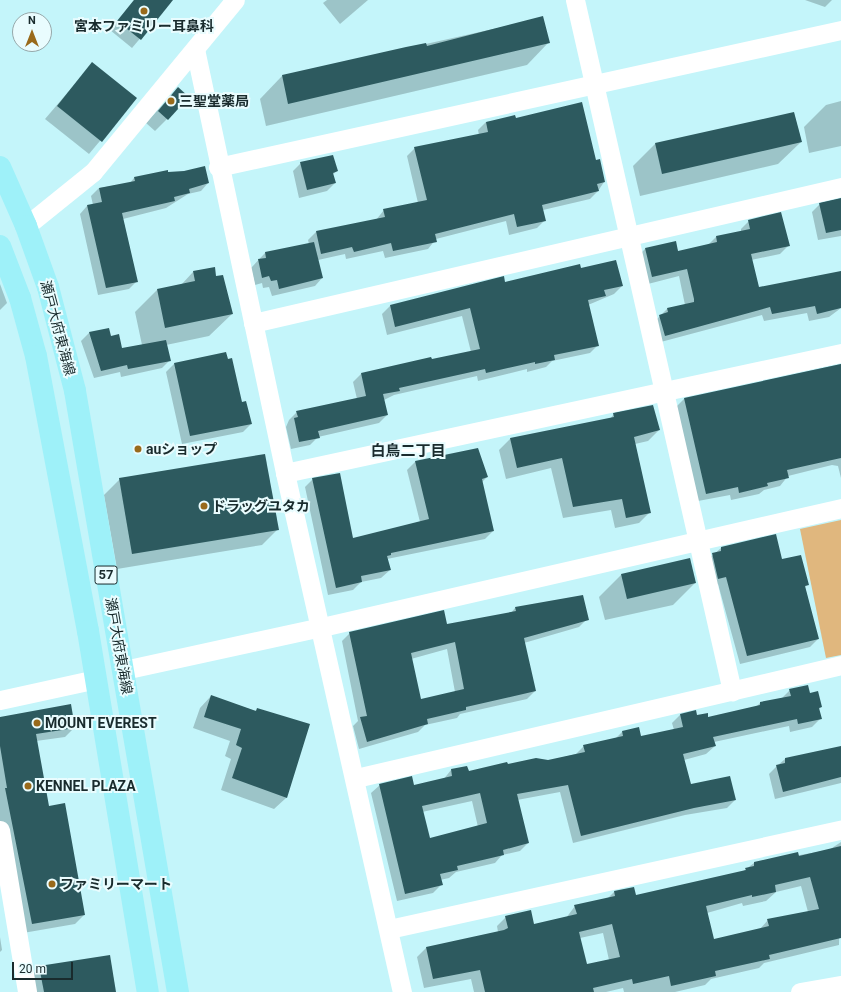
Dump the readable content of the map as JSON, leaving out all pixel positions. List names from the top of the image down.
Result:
{
  "streets": {
    "main road": ["瀬戸大府東海線", "57"]
  },
  "districts": ["白鳥二丁目"],
  "places": [
    "宮本ファミリー耳鼻科",
    "三聖堂薬局",
    "auショップ",
    "ドラッグユタカ",
    "MOUNT EVEREST",
    "KENNEL PLAZA",
    "ファミリーマート"
  ],
  "scale_bar": "20 m",
  "north": "top"
}
